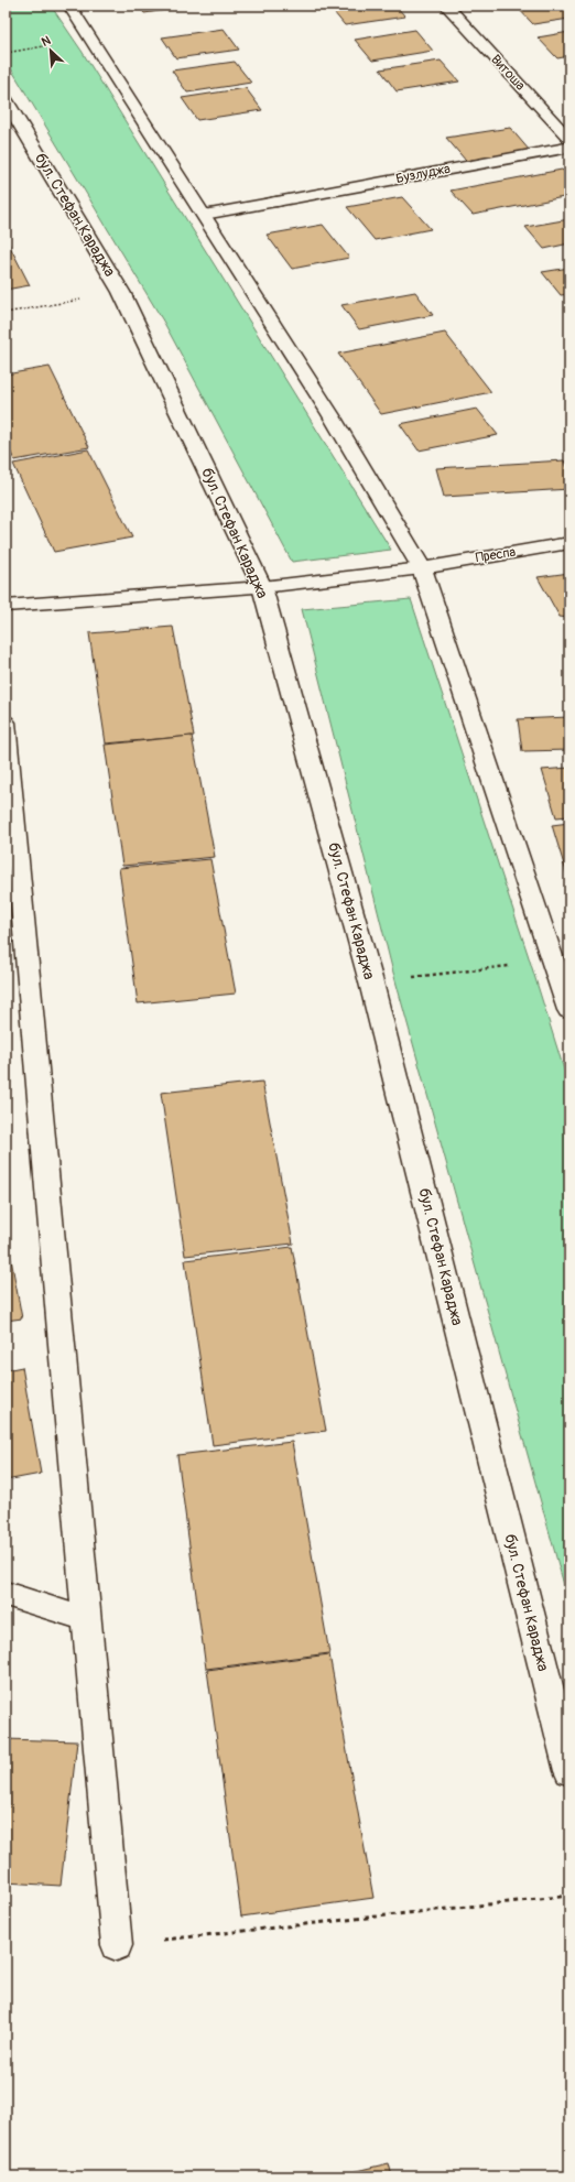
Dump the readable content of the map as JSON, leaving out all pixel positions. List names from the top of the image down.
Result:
{
  "streets": {
    "street": [
      "Витоша",
      "Бузлуджа",
      "бул. Стефан Караджа",
      "Преспа"
    ]
  },
  "crossings": [
    ["бул. Стефан Караджа", "Преспа"]
  ],
  "north": "top left"
}
